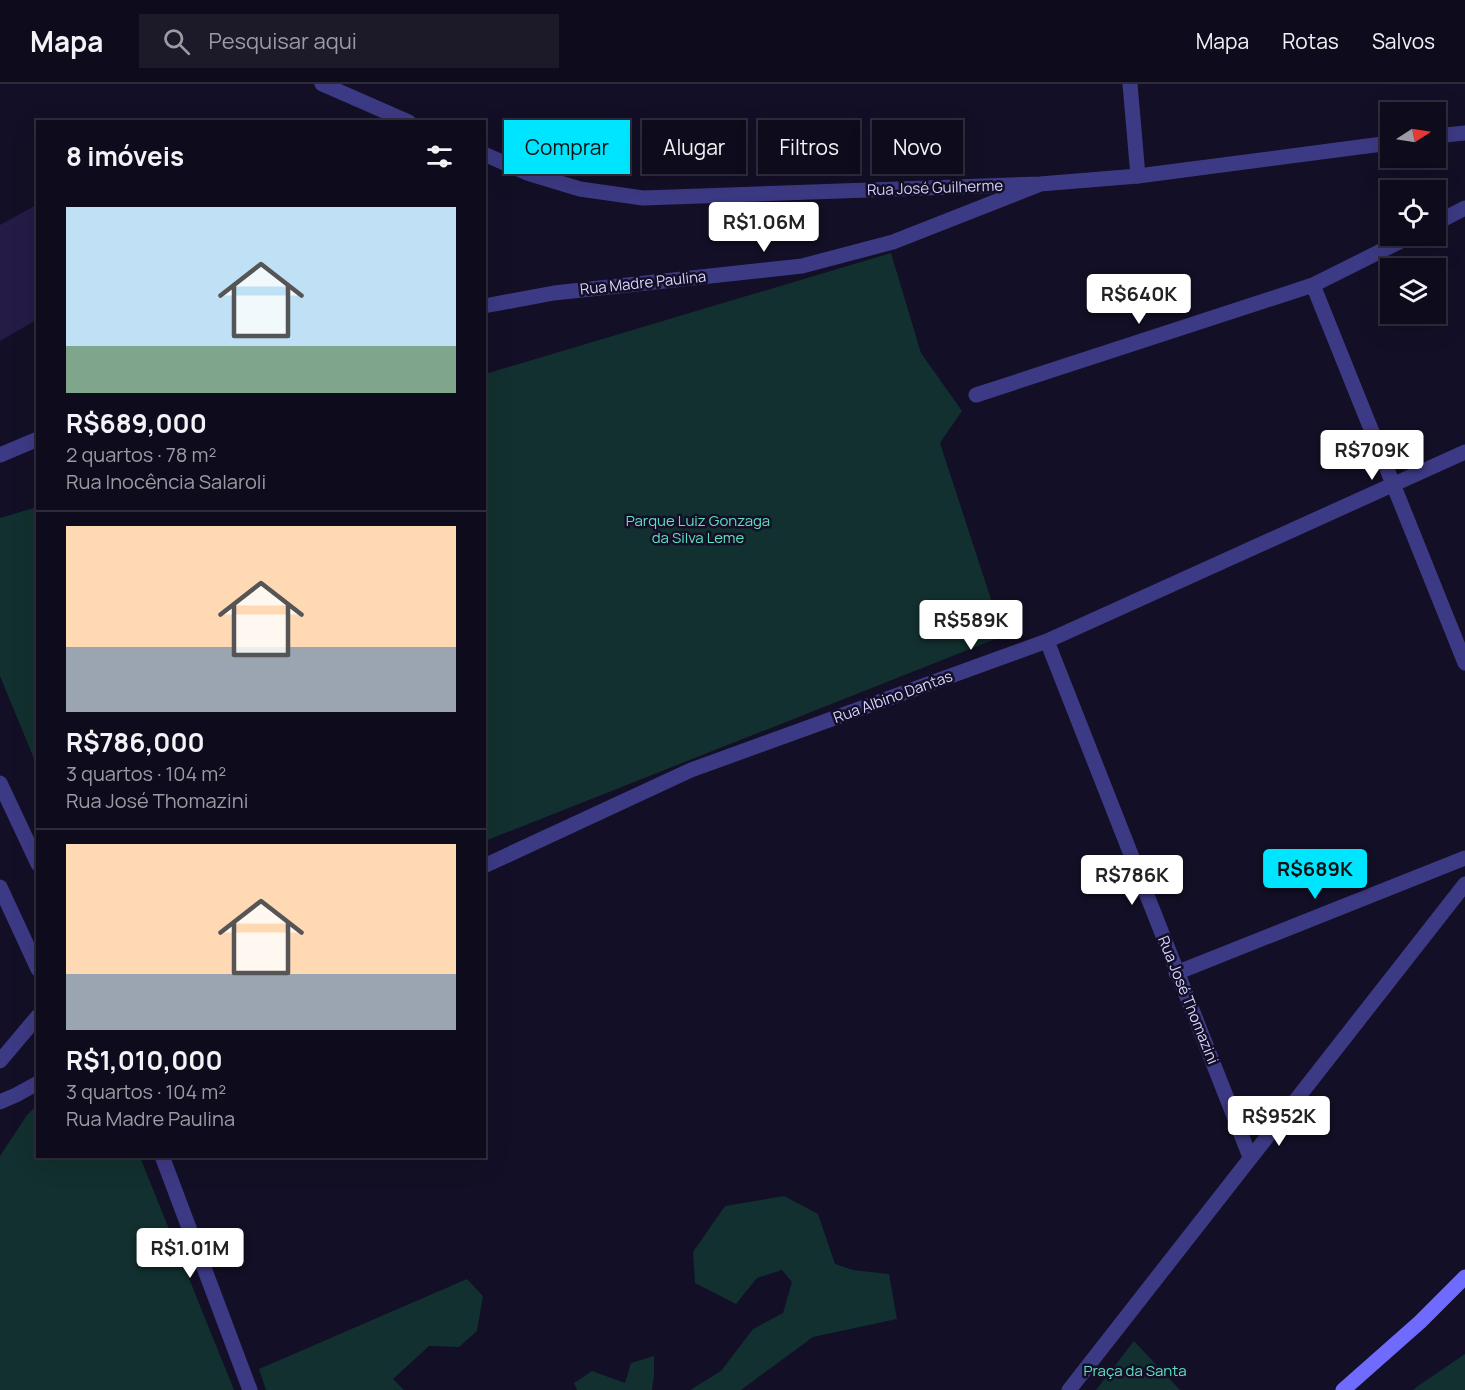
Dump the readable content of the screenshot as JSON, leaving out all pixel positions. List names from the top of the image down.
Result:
{
  "streets": {
    "street": [
      "Rua José Guilherme",
      "Rua Madre Paulina",
      "Rua Albino Dantas",
      "Rua José Thomazini"
    ]
  },
  "crossings": [
    ["Rua José Guilherme", "Rua Madre Paulina"],
    ["Rua Albino Dantas", "Rua José Thomazini"]
  ],
  "parks": ["Parque Luiz Gonzaga da Silva Leme", "Praça da Santa"],
  "north": "right",
  "page": {
    "header": "Mapa",
    "search": "Pesquisar aqui",
    "nav": ["Mapa", "Rotas", "Salvos"],
    "chip": [
      "Comprar",
      "Alugar",
      "Filtros",
      "Novo"
    ],
    "heading": "8 imóveis",
    "list": [
      {
        "name": "R$689,000",
        "note": "2 quartos · 78 m² · Rua Inocência Salaroli"
      },
      {
        "name": "R$786,000",
        "note": "3 quartos · 104 m² · Rua José Thomazini"
      },
      {
        "name": "R$1,010,000",
        "note": "3 quartos · 104 m² · Rua Madre Paulina"
      }
    ],
    "price": [
      "R$1.06M",
      "R$640K",
      "R$709K",
      "R$589K",
      "R$689K",
      "R$786K",
      "R$952K",
      "R$1.01M"
    ]
  }
}
